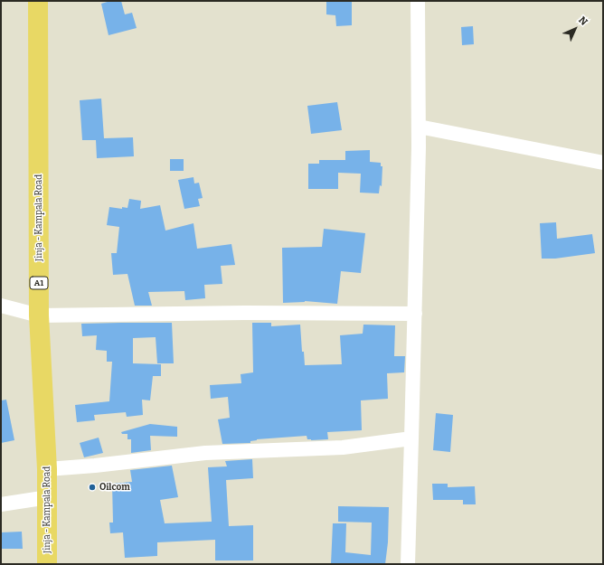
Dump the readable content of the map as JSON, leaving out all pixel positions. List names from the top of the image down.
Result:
{
  "streets": {
    "highway": ["Jinja - Kampala Road", "A1"]
  },
  "places": ["Oilcom"],
  "north": "top right"
}
